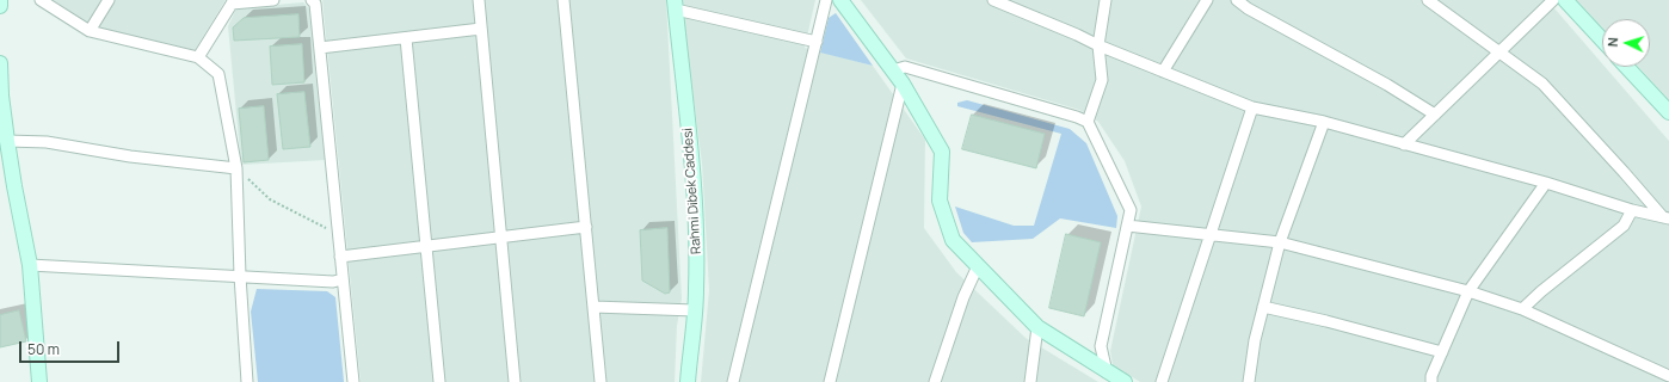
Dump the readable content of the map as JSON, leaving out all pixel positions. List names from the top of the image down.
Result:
{
  "streets": {
    "street": ["Rahmi Dibek Caddesi"]
  },
  "scale_bar": "50 m",
  "north": "left"
}
